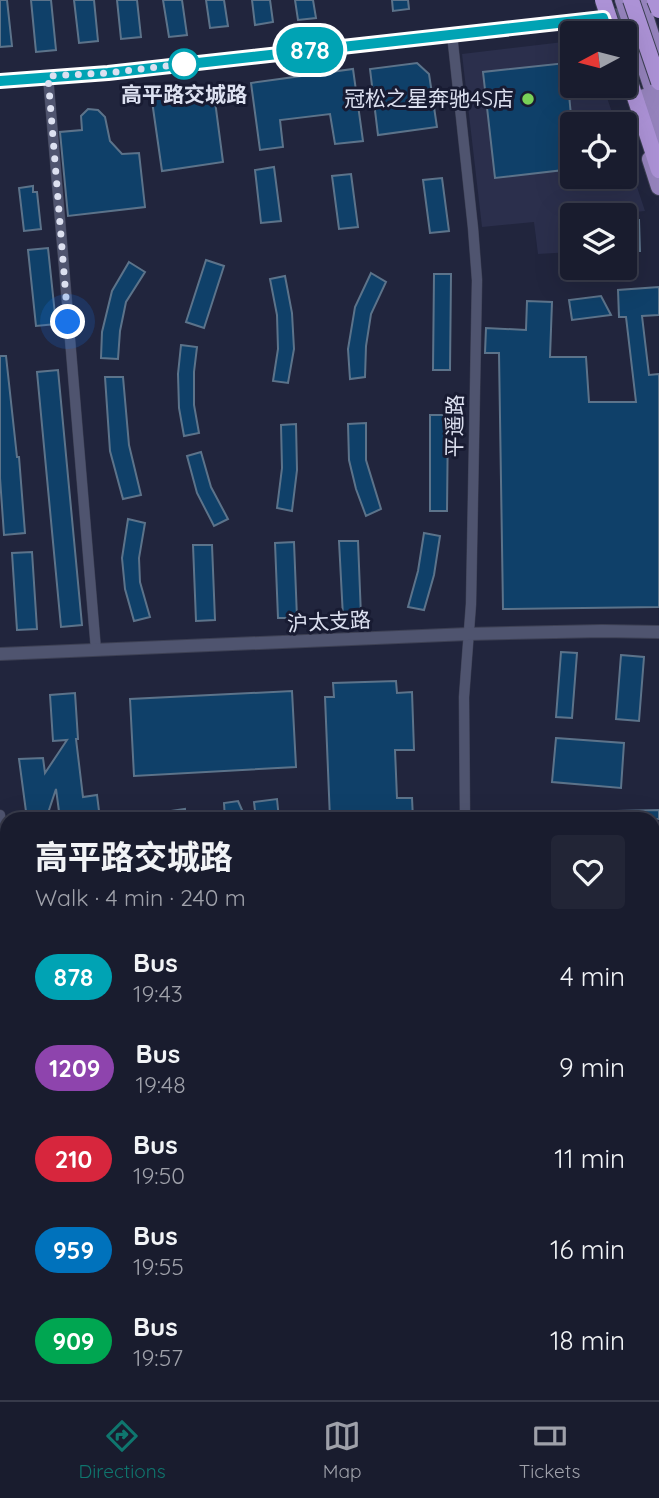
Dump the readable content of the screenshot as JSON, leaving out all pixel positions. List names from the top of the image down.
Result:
{
  "streets": {
    "street": ["平遥路", "沪太支路"]
  },
  "crossings": [
    ["平遥路", "沪太支路"]
  ],
  "places": ["高平路交城路", "冠松之星奔驰4S店"],
  "lines": ["bus line 878"],
  "north": "left",
  "page": {
    "on_map": "878",
    "heading": ["高平路交城路", "Walk · 4 min · 240 m"],
    "list": [
      {
        "mark": "878",
        "name": "Bus",
        "note": "19:43",
        "value": "4 min"
      },
      {
        "mark": "1209",
        "name": "Bus",
        "note": "19:48",
        "value": "9 min"
      },
      {
        "mark": "210",
        "name": "Bus",
        "note": "19:50",
        "value": "11 min"
      },
      {
        "mark": "959",
        "name": "Bus",
        "note": "19:55",
        "value": "16 min"
      },
      {
        "mark": "909",
        "name": "Bus",
        "note": "19:57",
        "value": "18 min"
      }
    ],
    "tabs": ["Directions", "Map", "Tickets"]
  }
}
